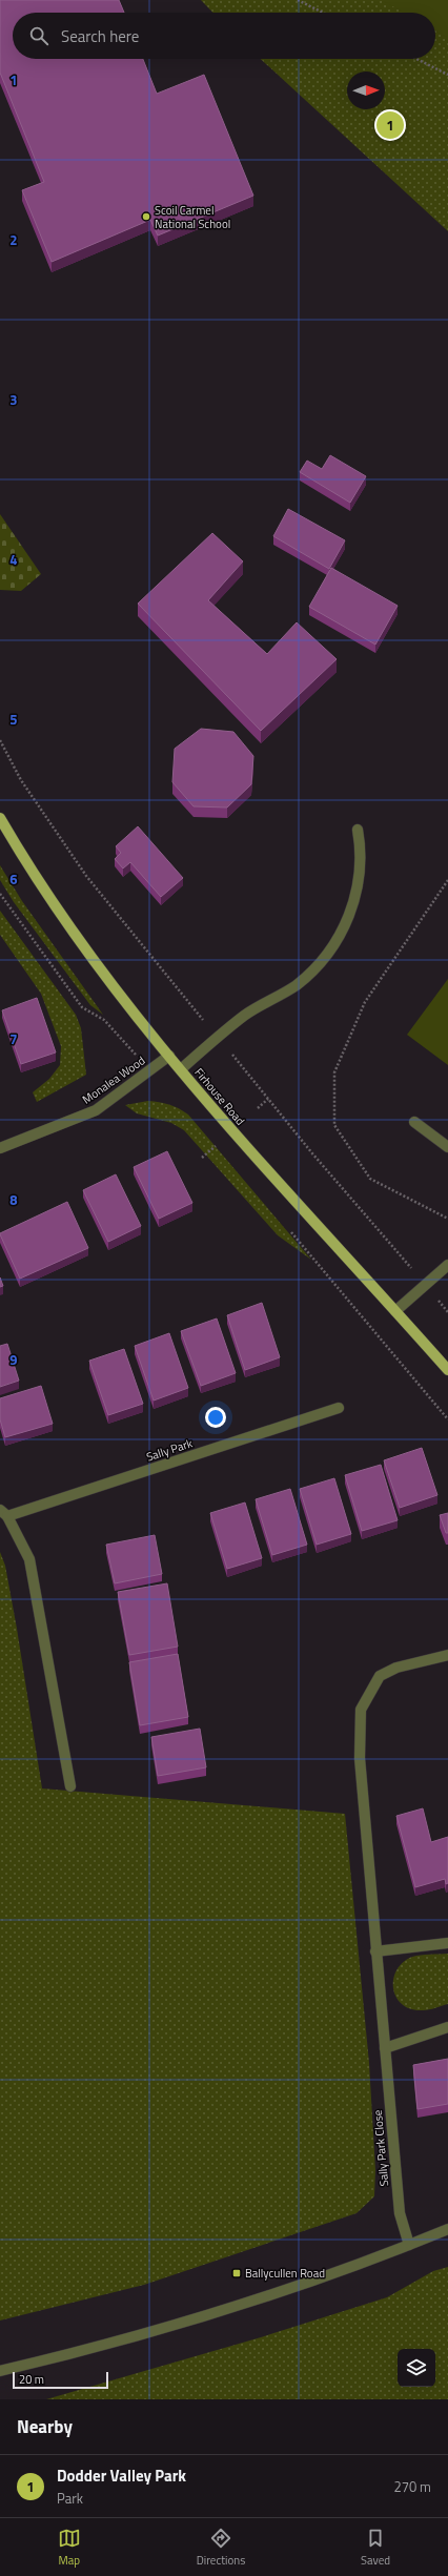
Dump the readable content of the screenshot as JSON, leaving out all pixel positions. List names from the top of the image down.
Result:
{
  "streets": {
    "main road": ["Firhouse Road"],
    "street": ["Monalea Wood", "Sally Park", "Sally Park Close"]
  },
  "crossings": [
    ["Monalea Wood", "Firhouse Road"]
  ],
  "places": {
    "other": ["Scoil Carmel National School"],
    "transit": ["Ballycullen Road"]
  },
  "scale_bar": "20 m",
  "north": "right",
  "page": {
    "search": "Search here",
    "pins": "1",
    "scale": "20 m",
    "heading": "Nearby",
    "list": [
      {
        "mark": "1",
        "name": "Dodder Valley Park",
        "note": "Park",
        "value": "270 m"
      }
    ],
    "nav": ["Map", "Directions", "Saved"]
  },
  "grid": {
    "rows": [
      "1",
      "2",
      "3",
      "4",
      "5",
      "6",
      "7",
      "8",
      "9"
    ]
  }
}
